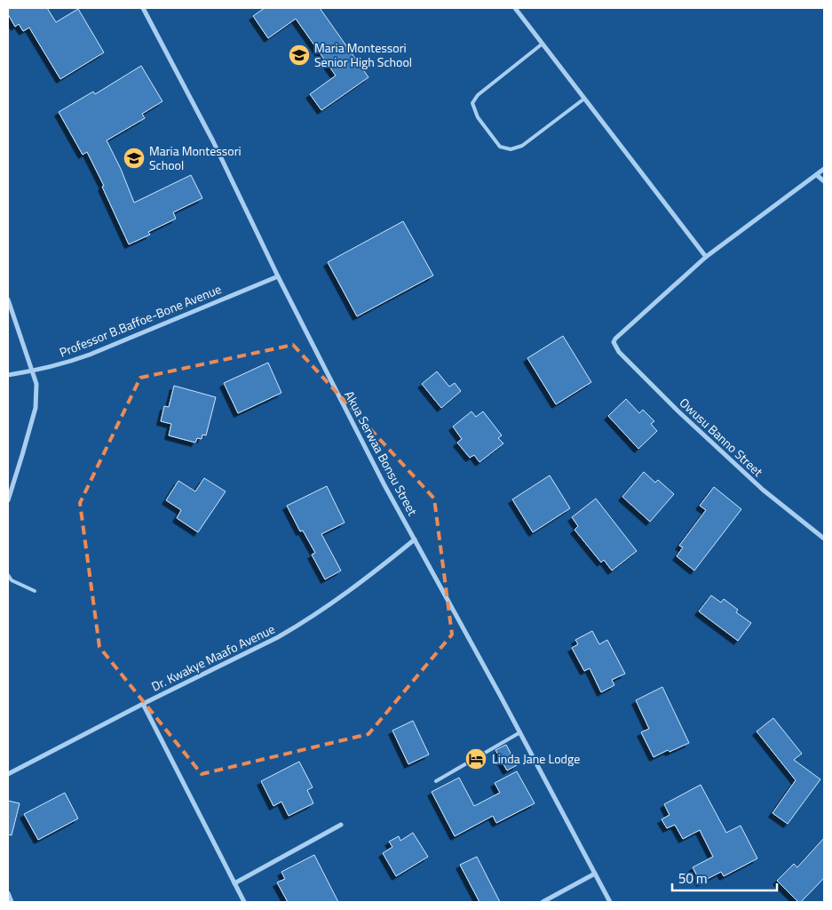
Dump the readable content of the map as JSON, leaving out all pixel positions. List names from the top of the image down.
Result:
{
  "streets": {
    "street": [
      "Professor B.Baffoe-Bone Avenue",
      "Owusu Banno Street",
      "Akua Serwaa Bonsu Street",
      "Dr. Kwakye Maafo Avenue"
    ]
  },
  "crossings": [
    ["Professor B.Baffoe-Bone Avenue", "Akua Serwaa Bonsu Street"],
    ["Akua Serwaa Bonsu Street", "Dr. Kwakye Maafo Avenue"]
  ],
  "places": {
    "school or university": ["Maria Montessori Senior High School", "Maria Montessori School"],
    "hotel": ["Linda Jane Lodge"]
  },
  "scale_bar": "50 m"
}
